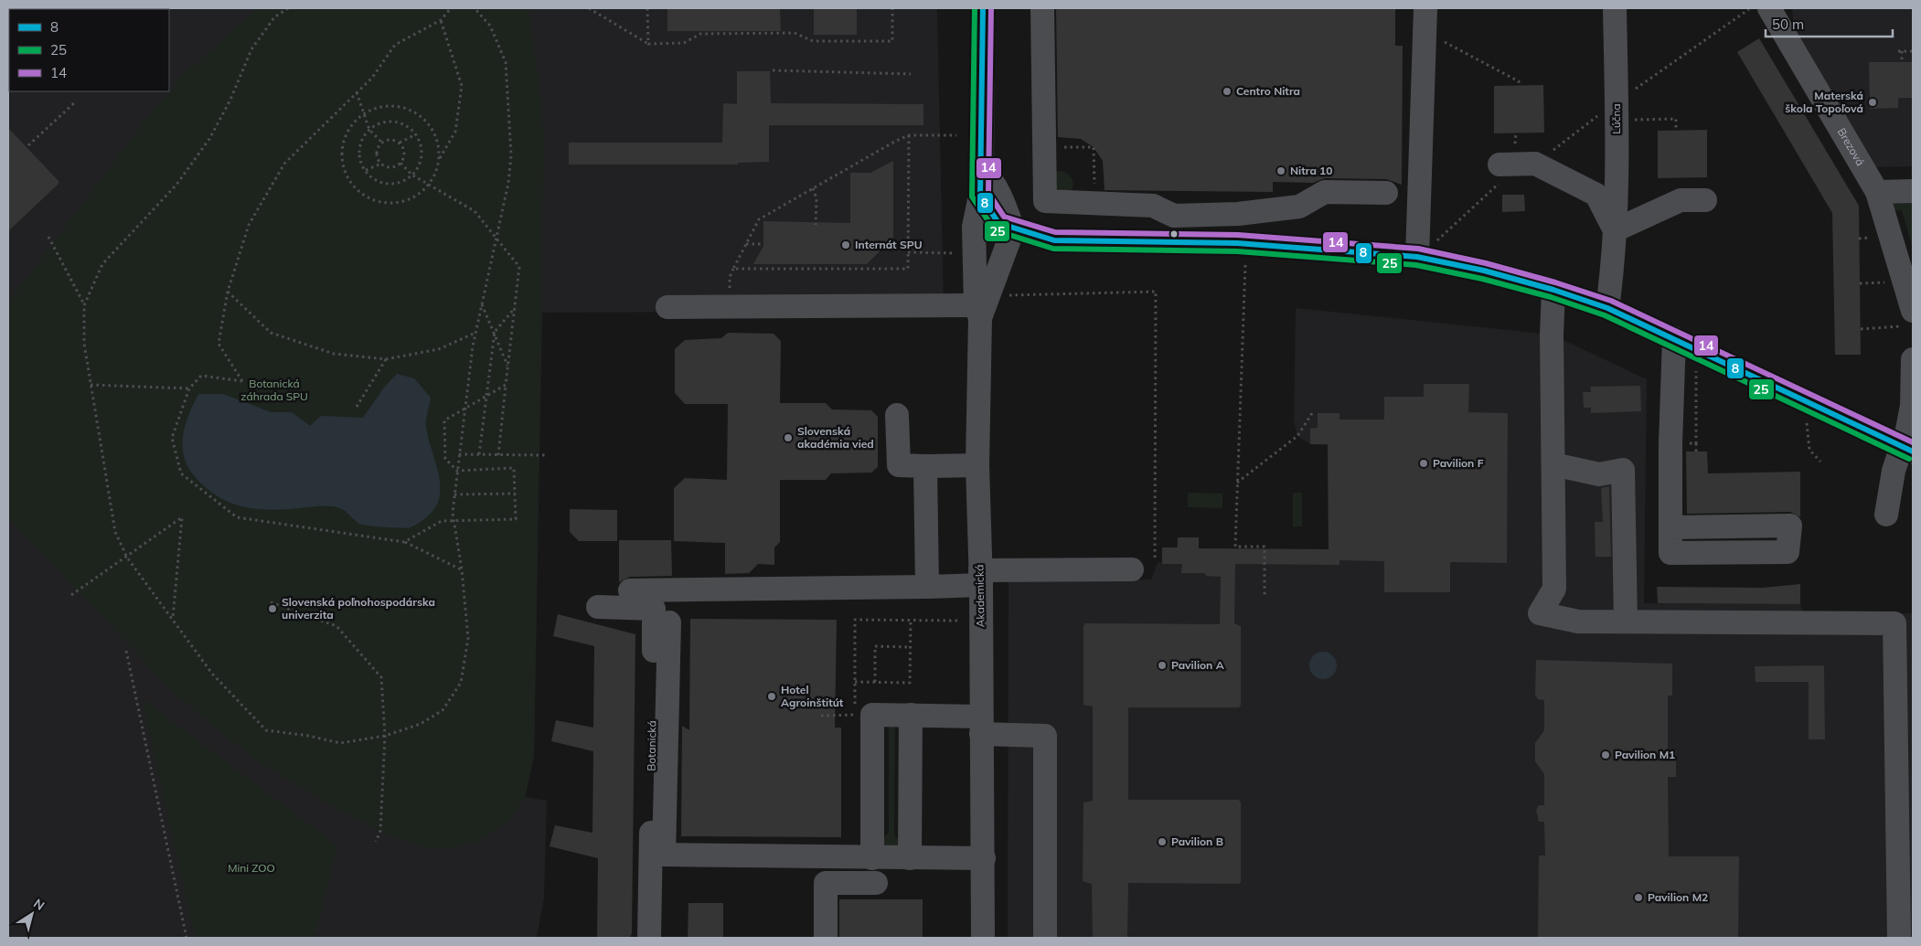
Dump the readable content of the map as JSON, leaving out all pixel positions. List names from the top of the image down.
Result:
{
  "streets": {
    "street": [
      "Lúčna",
      "Brezová",
      "Akademická",
      "Botanická"
    ]
  },
  "parks": ["Botanická záhrada SPU", "Mini ZOO"],
  "places": [
    "Centro Nitra",
    "Materská škola Topoľová",
    "Nitra 10",
    "Internát SPU",
    "Slovenská akadémia vied",
    "Pavilion F",
    "Slovenská poľnohospodárska univerzita",
    "Pavilion A",
    "Hotel Agroinštitút",
    "Pavilion M1",
    "Pavilion B",
    "Pavilion M2"
  ],
  "lines": ["transit line 8", "transit line 25", "transit line 14"],
  "legend": ["8", "25", "14"],
  "scale_bar": "50 m",
  "north": "top right"
}
